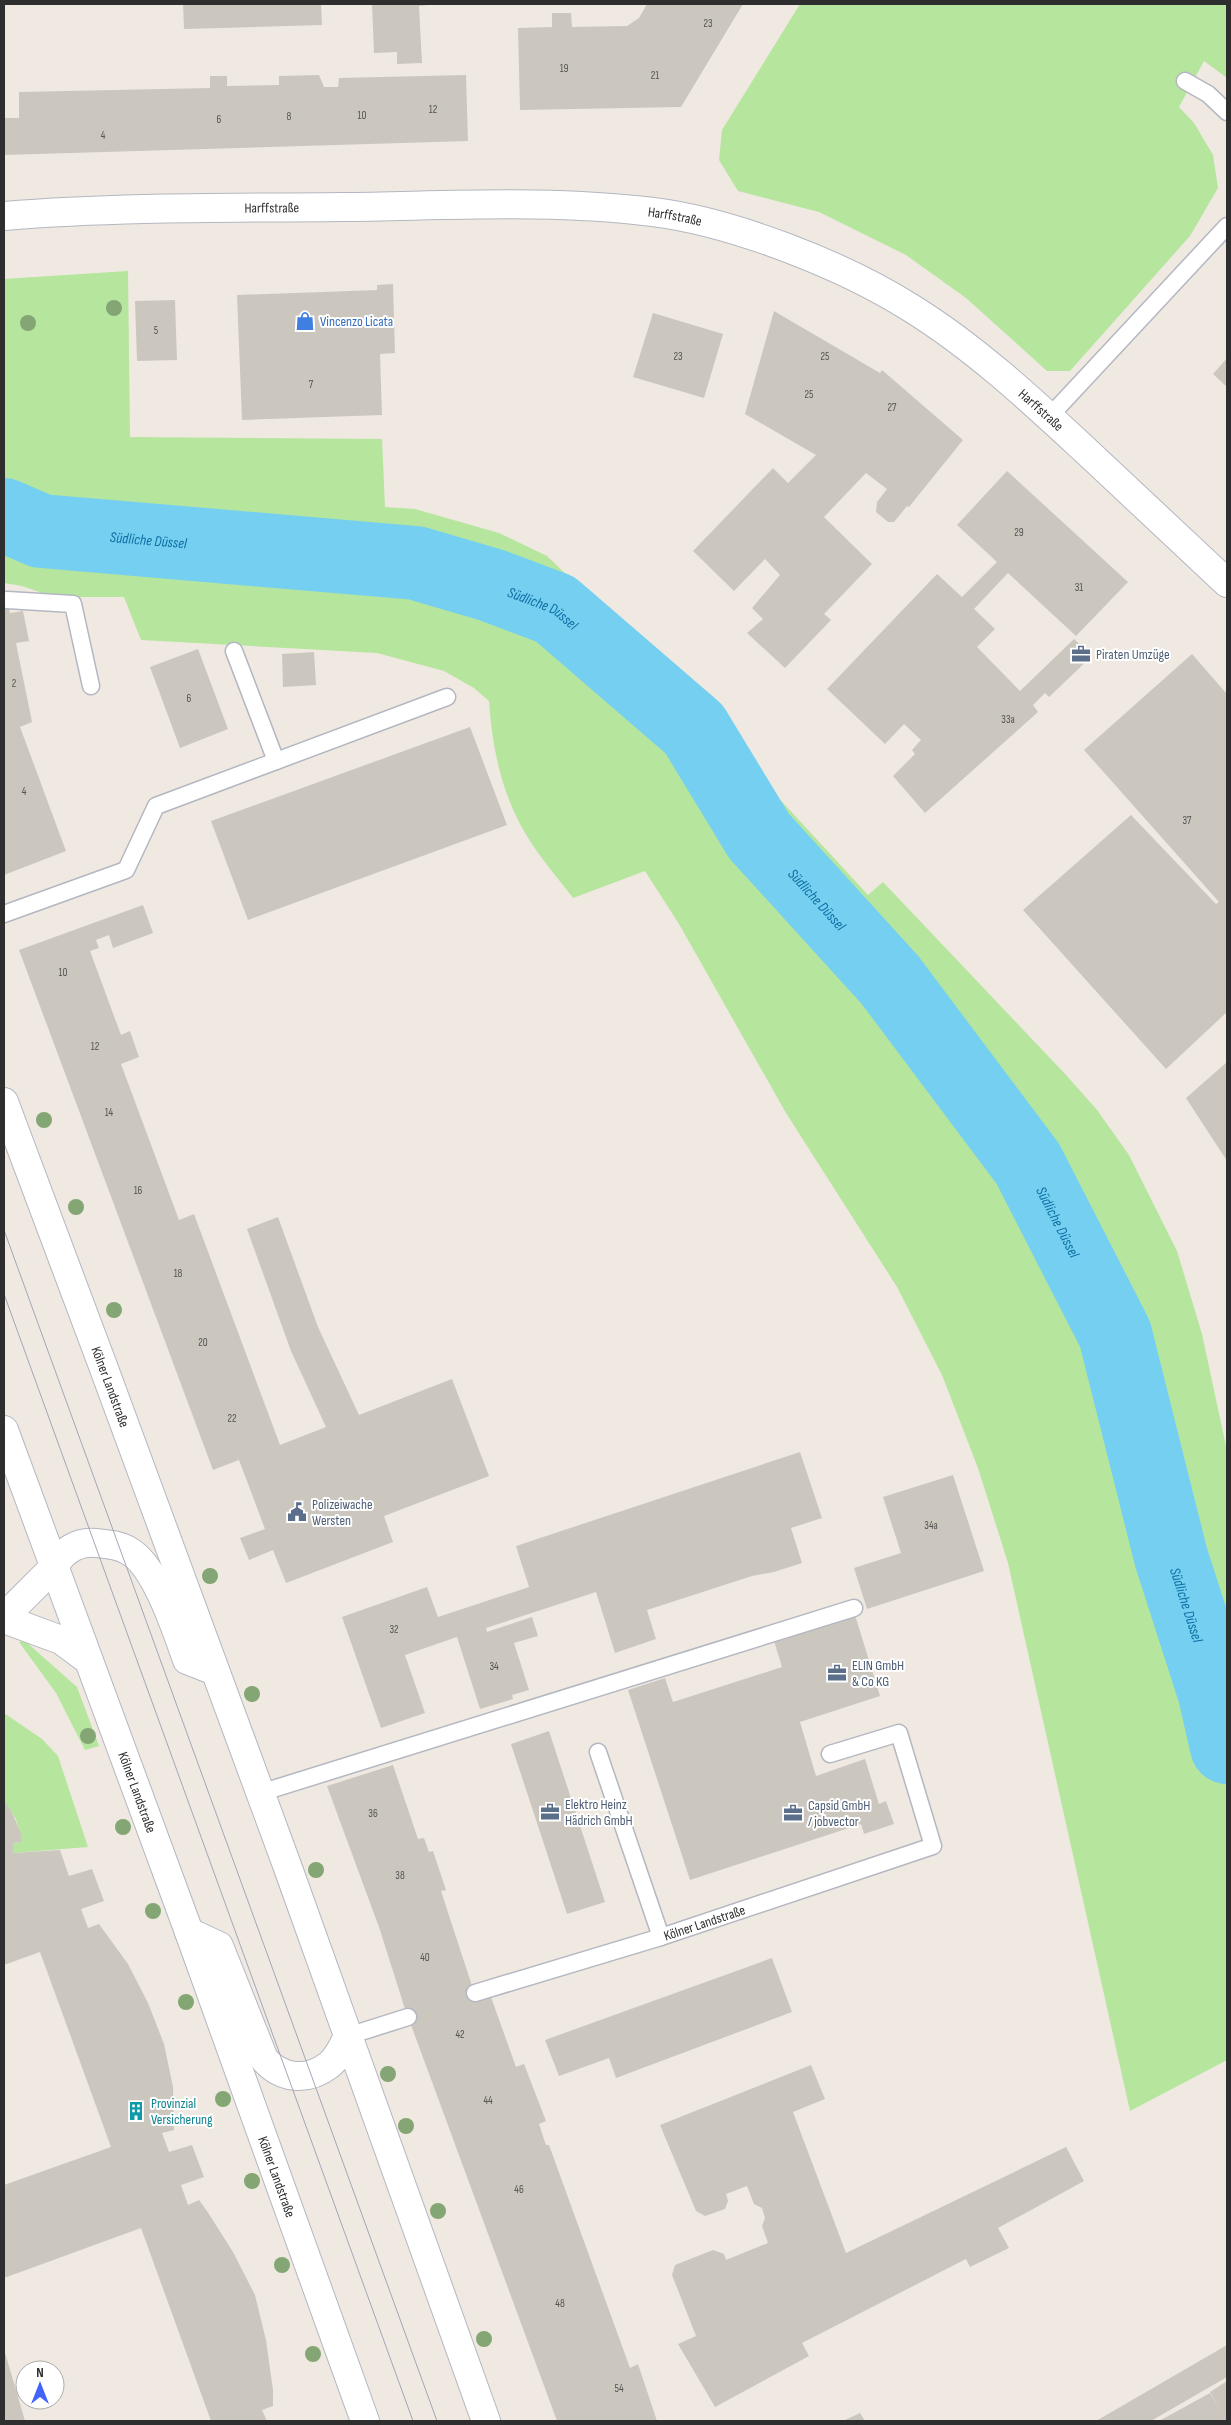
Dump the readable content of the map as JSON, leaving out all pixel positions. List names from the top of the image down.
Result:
{
  "streets": {
    "main road": ["Harffstraße", "Kölner Landstraße"]
  },
  "water": ["Südliche Düssel"],
  "places": {
    "shop": ["Vincenzo Licata"],
    "office": [
      "Piraten Umzüge",
      "ELIN GmbH & Co KG",
      "Elektro Heinz Hädrich GmbH",
      "Capsid GmbH / jobvector"
    ],
    "public building": ["Polizeiwache Wersten"],
    "building": ["Provinzial Versicherung"]
  },
  "house_numbers": [
    "23",
    "19",
    "21",
    "12",
    "10",
    "8",
    "6",
    "4",
    "5",
    "23",
    "25",
    "7",
    "25",
    "27",
    "29",
    "31",
    "2",
    "6",
    "33a",
    "4",
    "37",
    "10",
    "12",
    "14",
    "16",
    "18",
    "20",
    "22",
    "34a",
    "32",
    "34",
    "36",
    "38",
    "40",
    "42",
    "44",
    "46",
    "48",
    "54"
  ],
  "north": "top"
}
